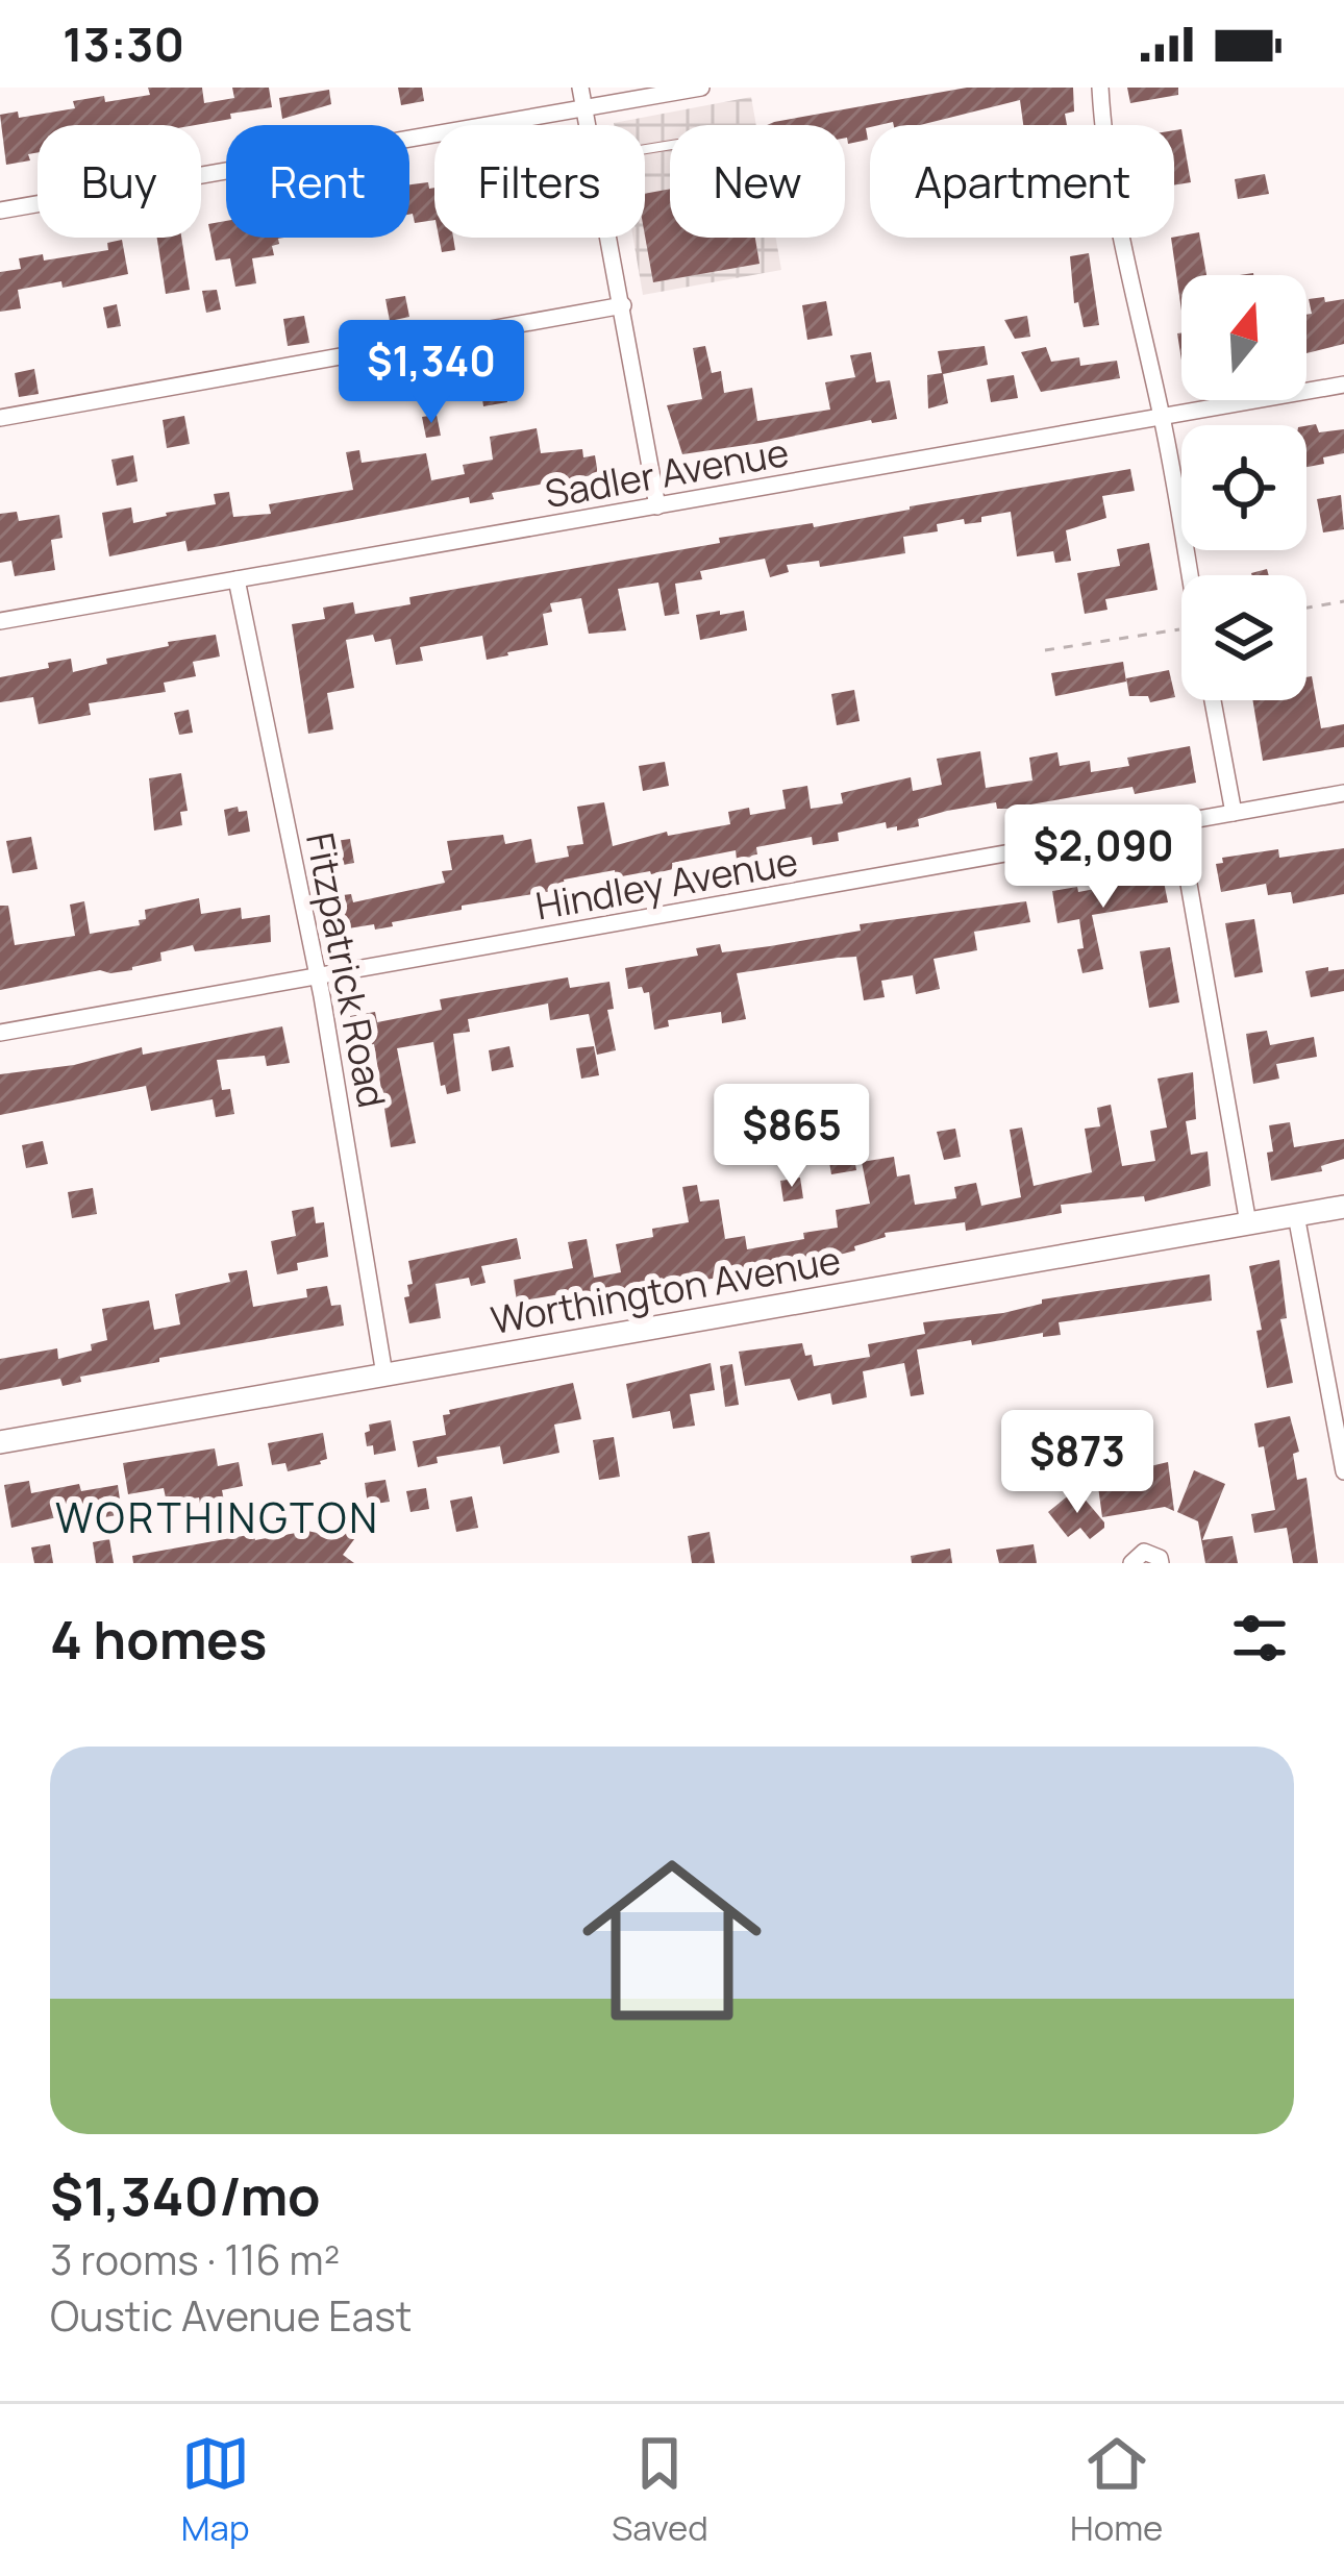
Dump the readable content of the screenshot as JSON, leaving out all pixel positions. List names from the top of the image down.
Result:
{
  "streets": {
    "street": [
      "Sadler Avenue",
      "Hindley Avenue",
      "Fitzpatrick Road",
      "Worthington Avenue"
    ]
  },
  "crossings": [
    ["Sadler Avenue", "Fitzpatrick Road"],
    ["Hindley Avenue", "Fitzpatrick Road"],
    ["Fitzpatrick Road", "Worthington Avenue"]
  ],
  "districts": ["WORTHINGTON"],
  "north": "top",
  "page": {
    "status": "13:30",
    "chip": [
      "Buy",
      "Rent",
      "Filters",
      "New",
      "Apartment"
    ],
    "price": [
      "$1,340",
      "$2,090",
      "$865",
      "$873"
    ],
    "heading": "4 homes",
    "list": [
      {
        "name": "$1,340/mo",
        "note": "3 rooms · 116 m² · Oustic Avenue East"
      }
    ],
    "tabs": ["Map", "Saved", "Home"]
  }
}
